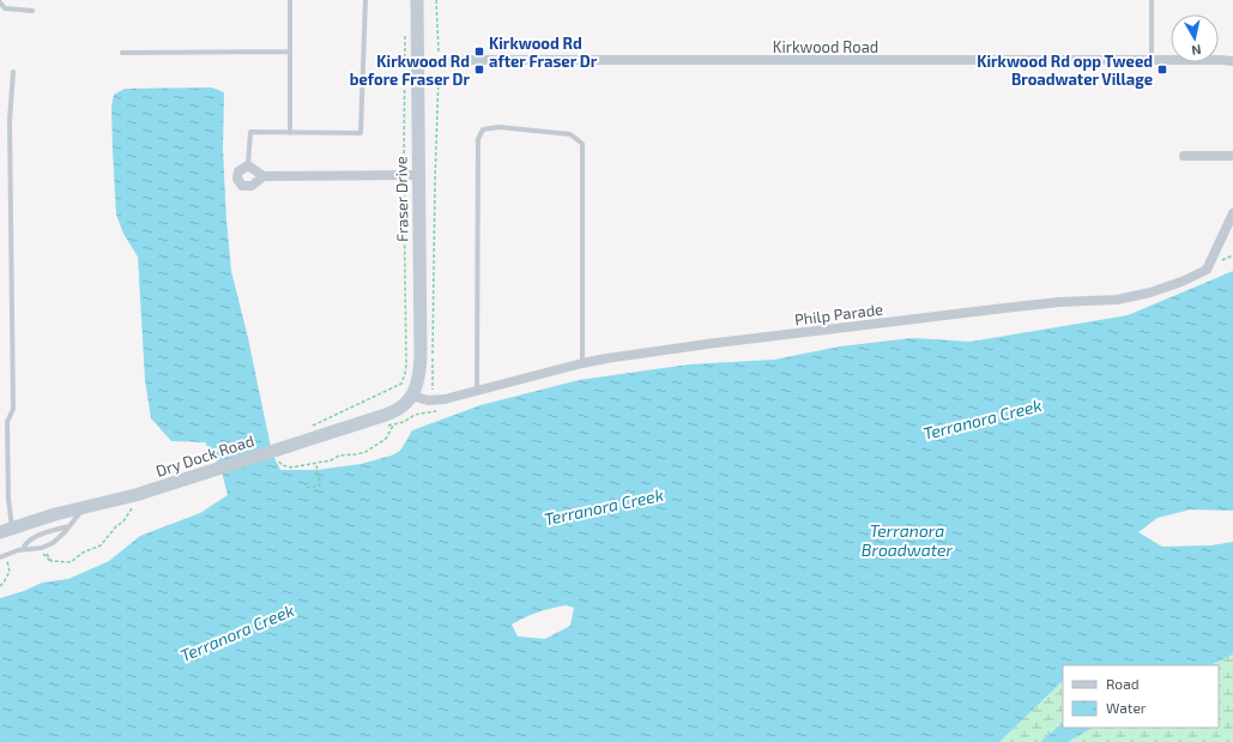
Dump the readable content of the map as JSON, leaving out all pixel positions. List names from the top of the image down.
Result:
{
  "streets": {
    "street": [
      "Kirkwood Road",
      "Fraser Drive",
      "Philp Parade",
      "Dry Dock Road"
    ]
  },
  "crossings": [
    ["Kirkwood Road", "Fraser Drive"],
    ["Fraser Drive", "Philp Parade"],
    ["Fraser Drive", "Dry Dock Road"],
    ["Philp Parade", "Dry Dock Road"]
  ],
  "water": ["Terranora Creek", "Terranora Broadwater"],
  "places": {
    "transit": ["Kirkwood Rd after Fraser Dr", "Kirkwood Rd before Fraser Dr", "Kirkwood Rd opp Tweed Broadwater Village"]
  },
  "legend": ["Road", "Water"],
  "north": "bottom"
}
